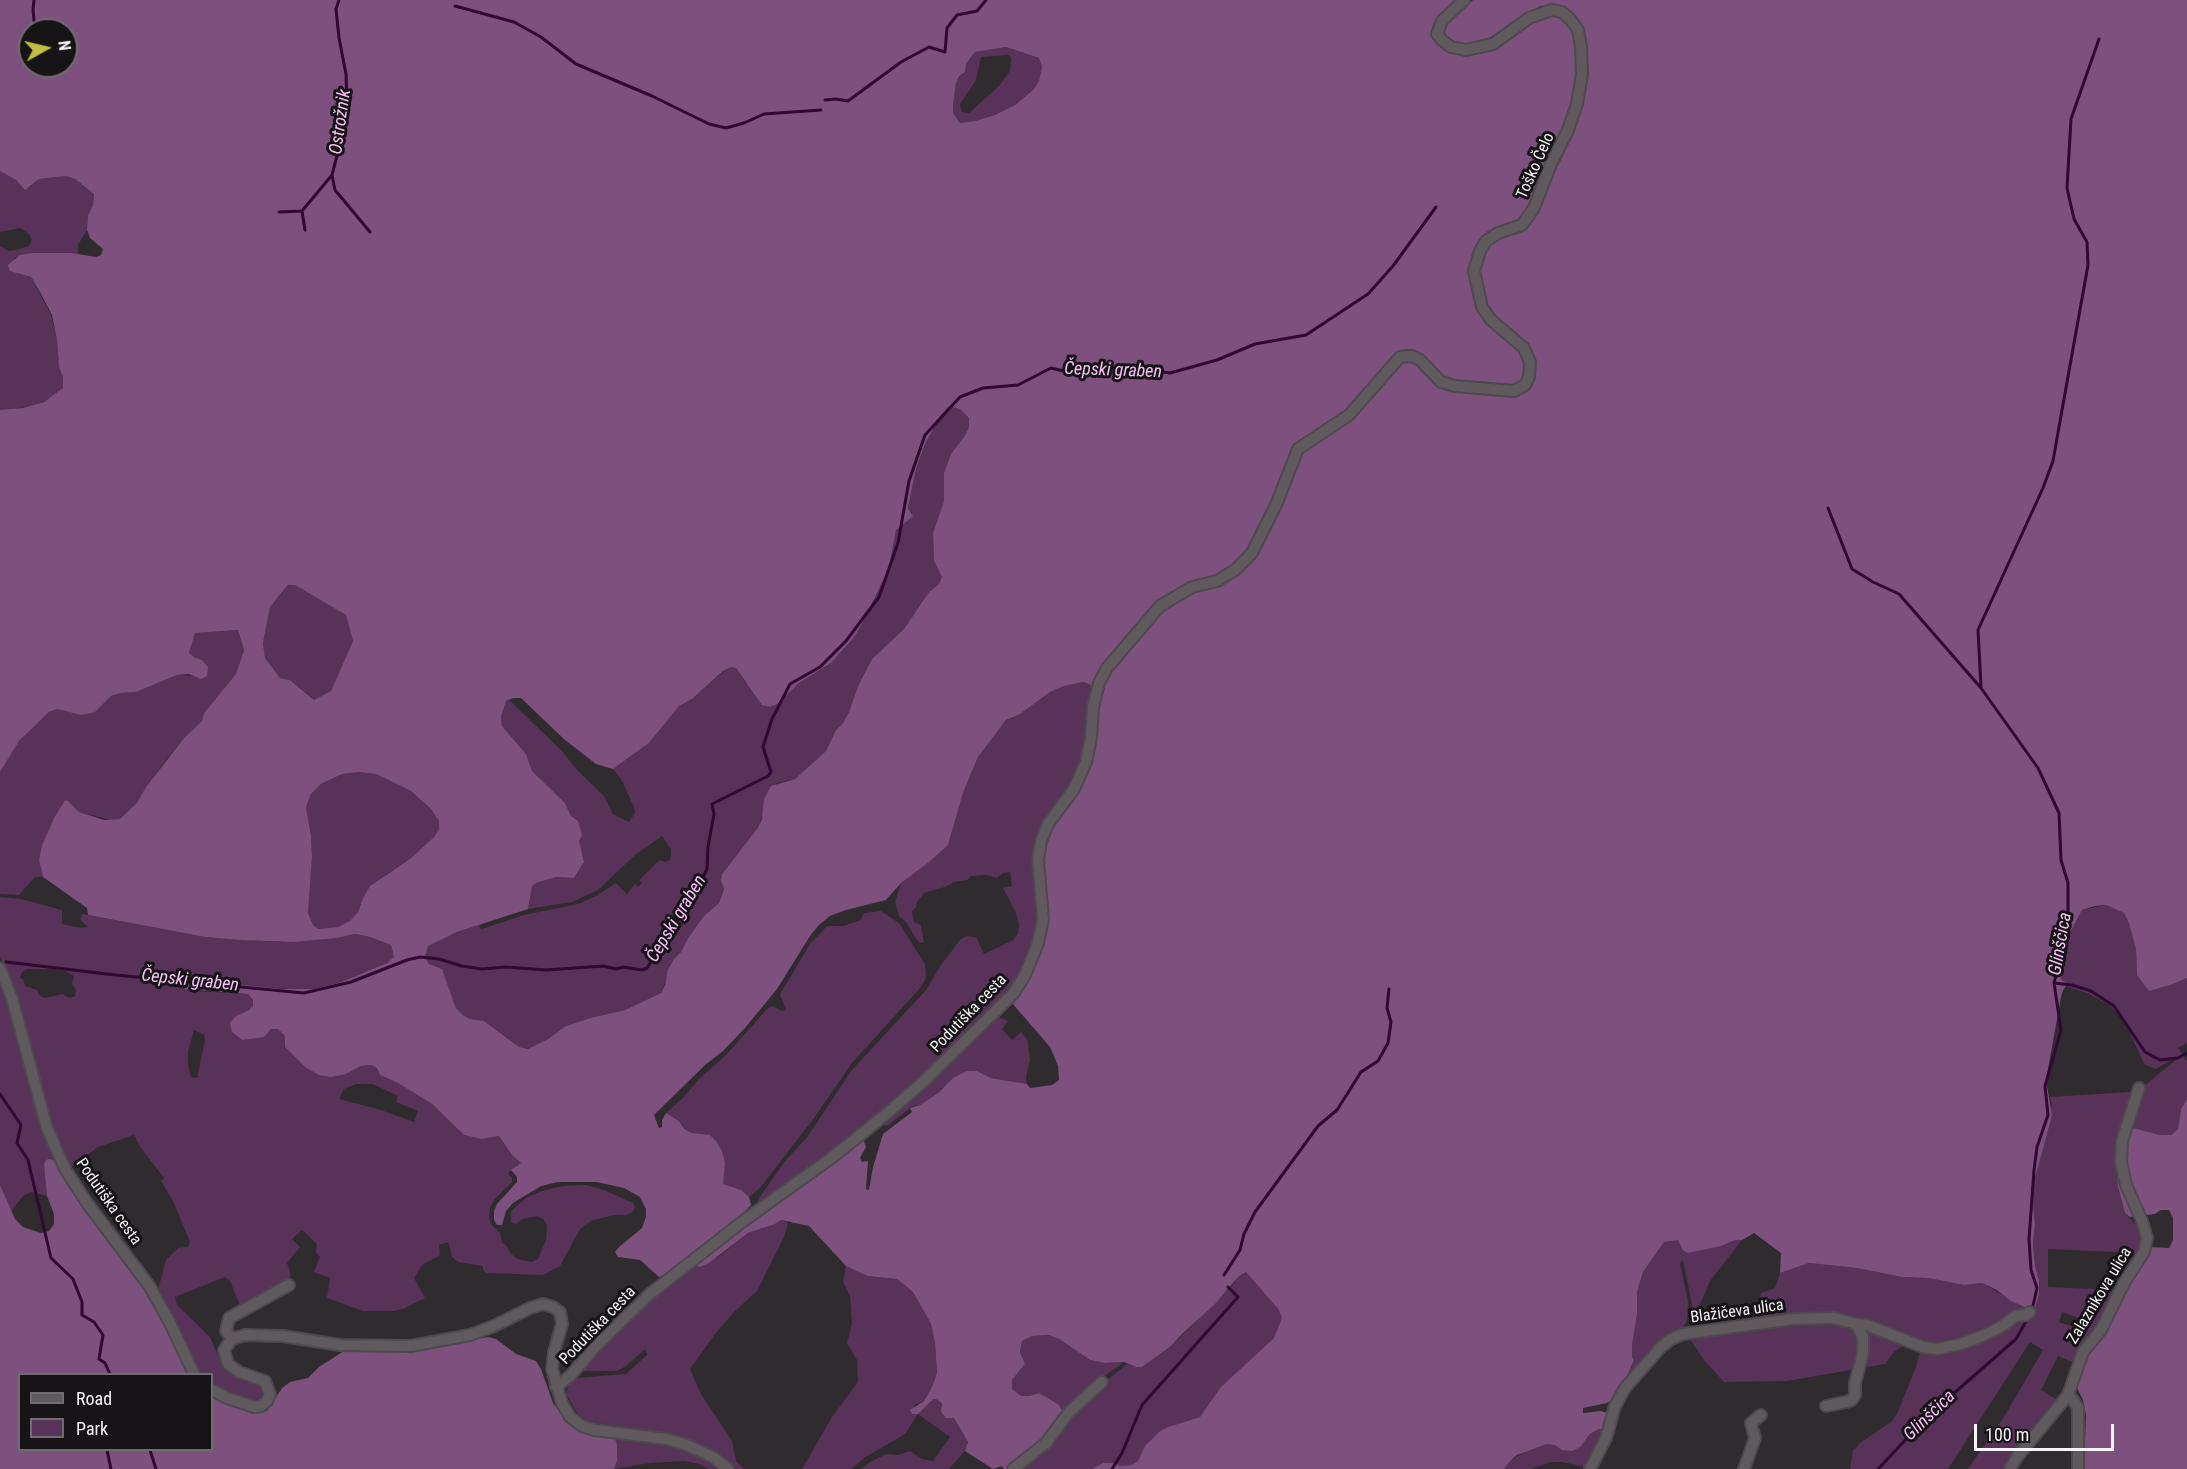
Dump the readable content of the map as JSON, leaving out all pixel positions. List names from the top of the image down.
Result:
{
  "streets": {
    "street": [
      "Toško Čelo",
      "Podutiška cesta",
      "Zalaznikova ulica",
      "Blažičeva ulica"
    ]
  },
  "crossings": [
    ["Toško Čelo", "Podutiška cesta"]
  ],
  "water": ["Ostrožnik", "Čepski graben", "Glinščica"],
  "legend": ["Road", "Park"],
  "scale_bar": "100 m",
  "north": "right"
}
